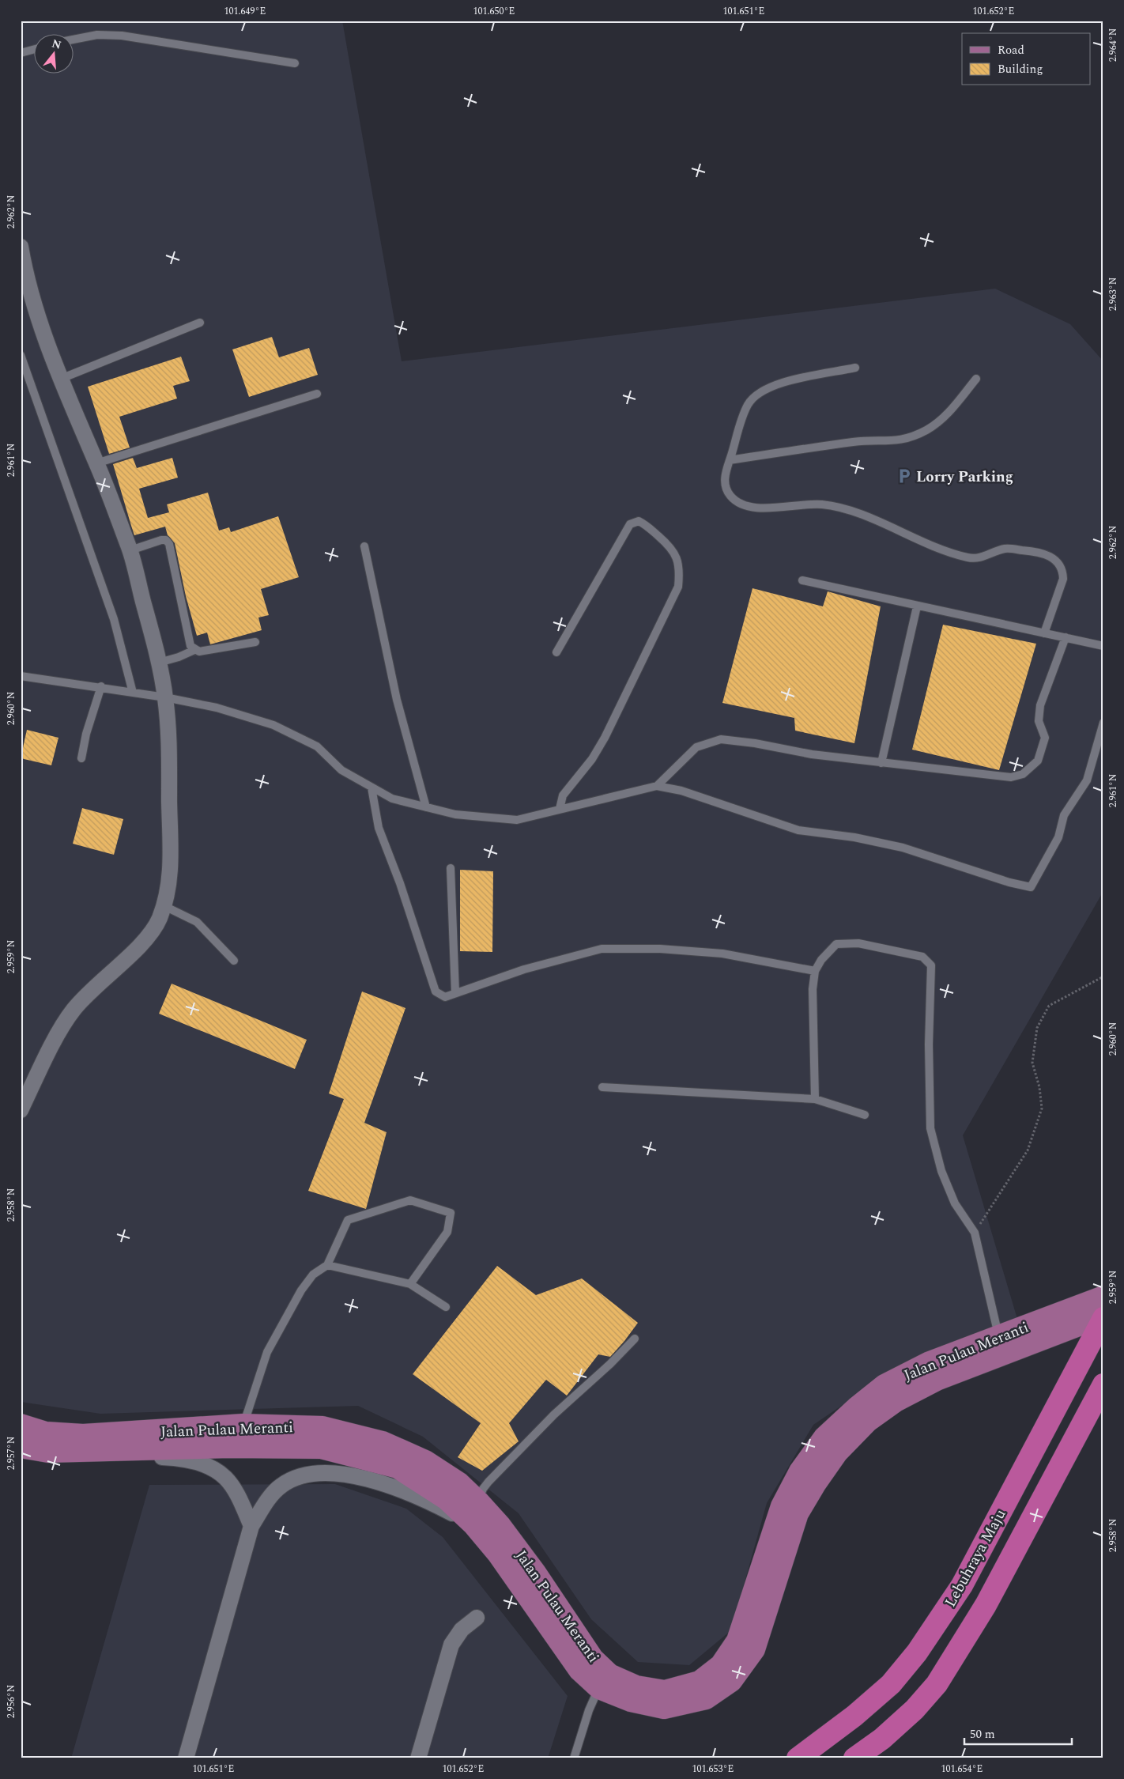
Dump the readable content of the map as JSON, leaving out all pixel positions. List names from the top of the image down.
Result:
{
  "streets": {
    "highway": ["Lebuhraya Maju"],
    "main road": ["Jalan Pulau Meranti"]
  },
  "crossings": [
    ["Jalan Pulau Meranti", "Lebuhraya Maju"]
  ],
  "places": {
    "parking": ["Lorry Parking"]
  },
  "legend": ["Road", "Building"],
  "scale_bar": "50 m",
  "north": "top",
  "coordinates": [
    "101.649°E",
    "101.650°E",
    "101.651°E",
    "101.652°E",
    "2.964°N",
    "2.962°N",
    "2.963°N",
    "2.961°N",
    "2.960°N",
    "2.959°N",
    "2.958°N",
    "2.957°N",
    "2.956°N",
    "101.653°E",
    "101.654°E"
  ]
}
